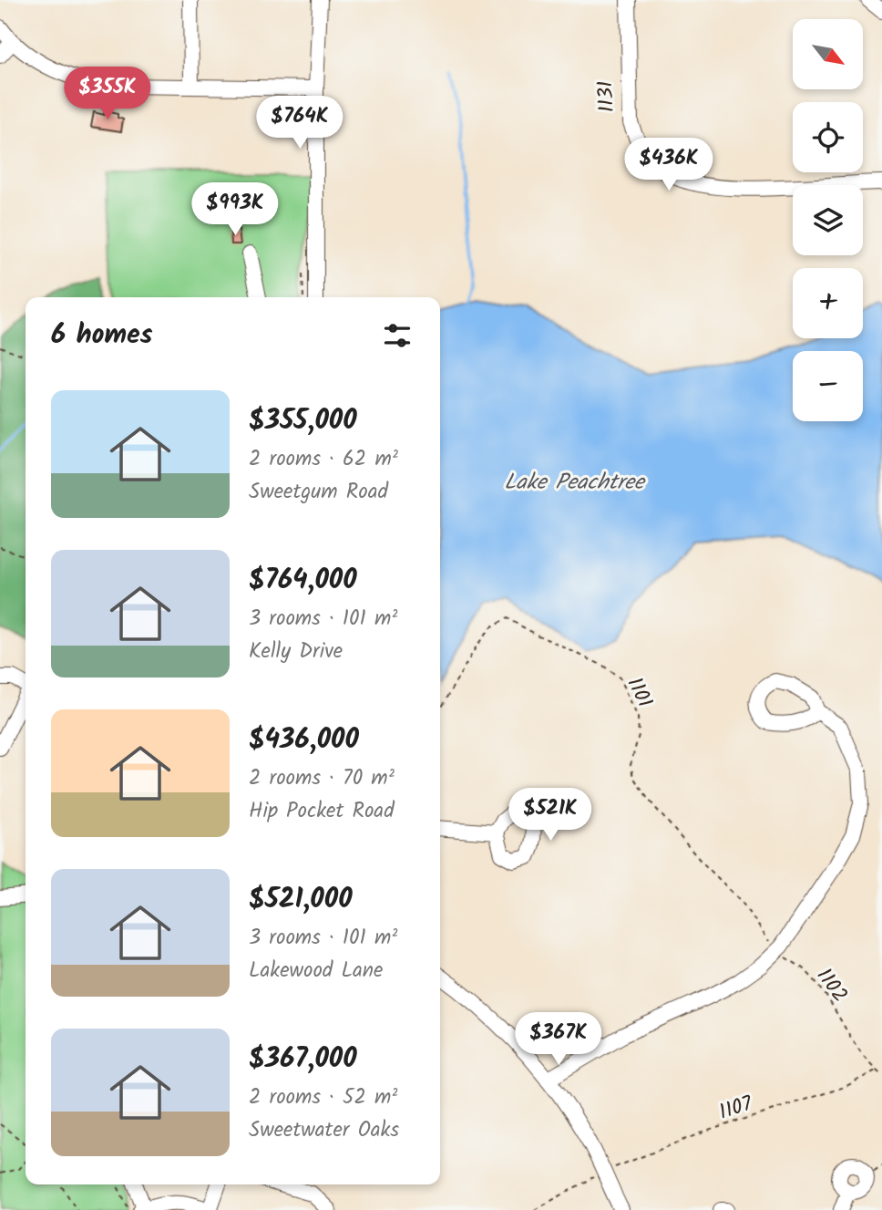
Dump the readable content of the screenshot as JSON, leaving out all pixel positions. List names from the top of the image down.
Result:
{
  "streets": {
    "path": ["1101", "1102", "1107"]
  },
  "crossings": [
    ["1101", "1102"],
    ["1102", "1107"]
  ],
  "water": ["Lake Peachtree"],
  "north": "bottom right",
  "page": {
    "map_buttons": ["+", "−"],
    "price": [
      "$355K",
      "$764K",
      "$436K",
      "$993K",
      "$521K",
      "$367K"
    ],
    "heading": "6 homes",
    "list": [
      {
        "name": "$355,000",
        "note": "2 rooms · 62 m² · Sweetgum Road"
      },
      {
        "name": "$764,000",
        "note": "3 rooms · 101 m² · Kelly Drive"
      },
      {
        "name": "$436,000",
        "note": "2 rooms · 70 m² · Hip Pocket Road"
      },
      {
        "name": "$521,000",
        "note": "3 rooms · 101 m² · Lakewood Lane"
      },
      {
        "name": "$367,000",
        "note": "2 rooms · 52 m² · Sweetwater Oaks"
      }
    ]
  }
}
